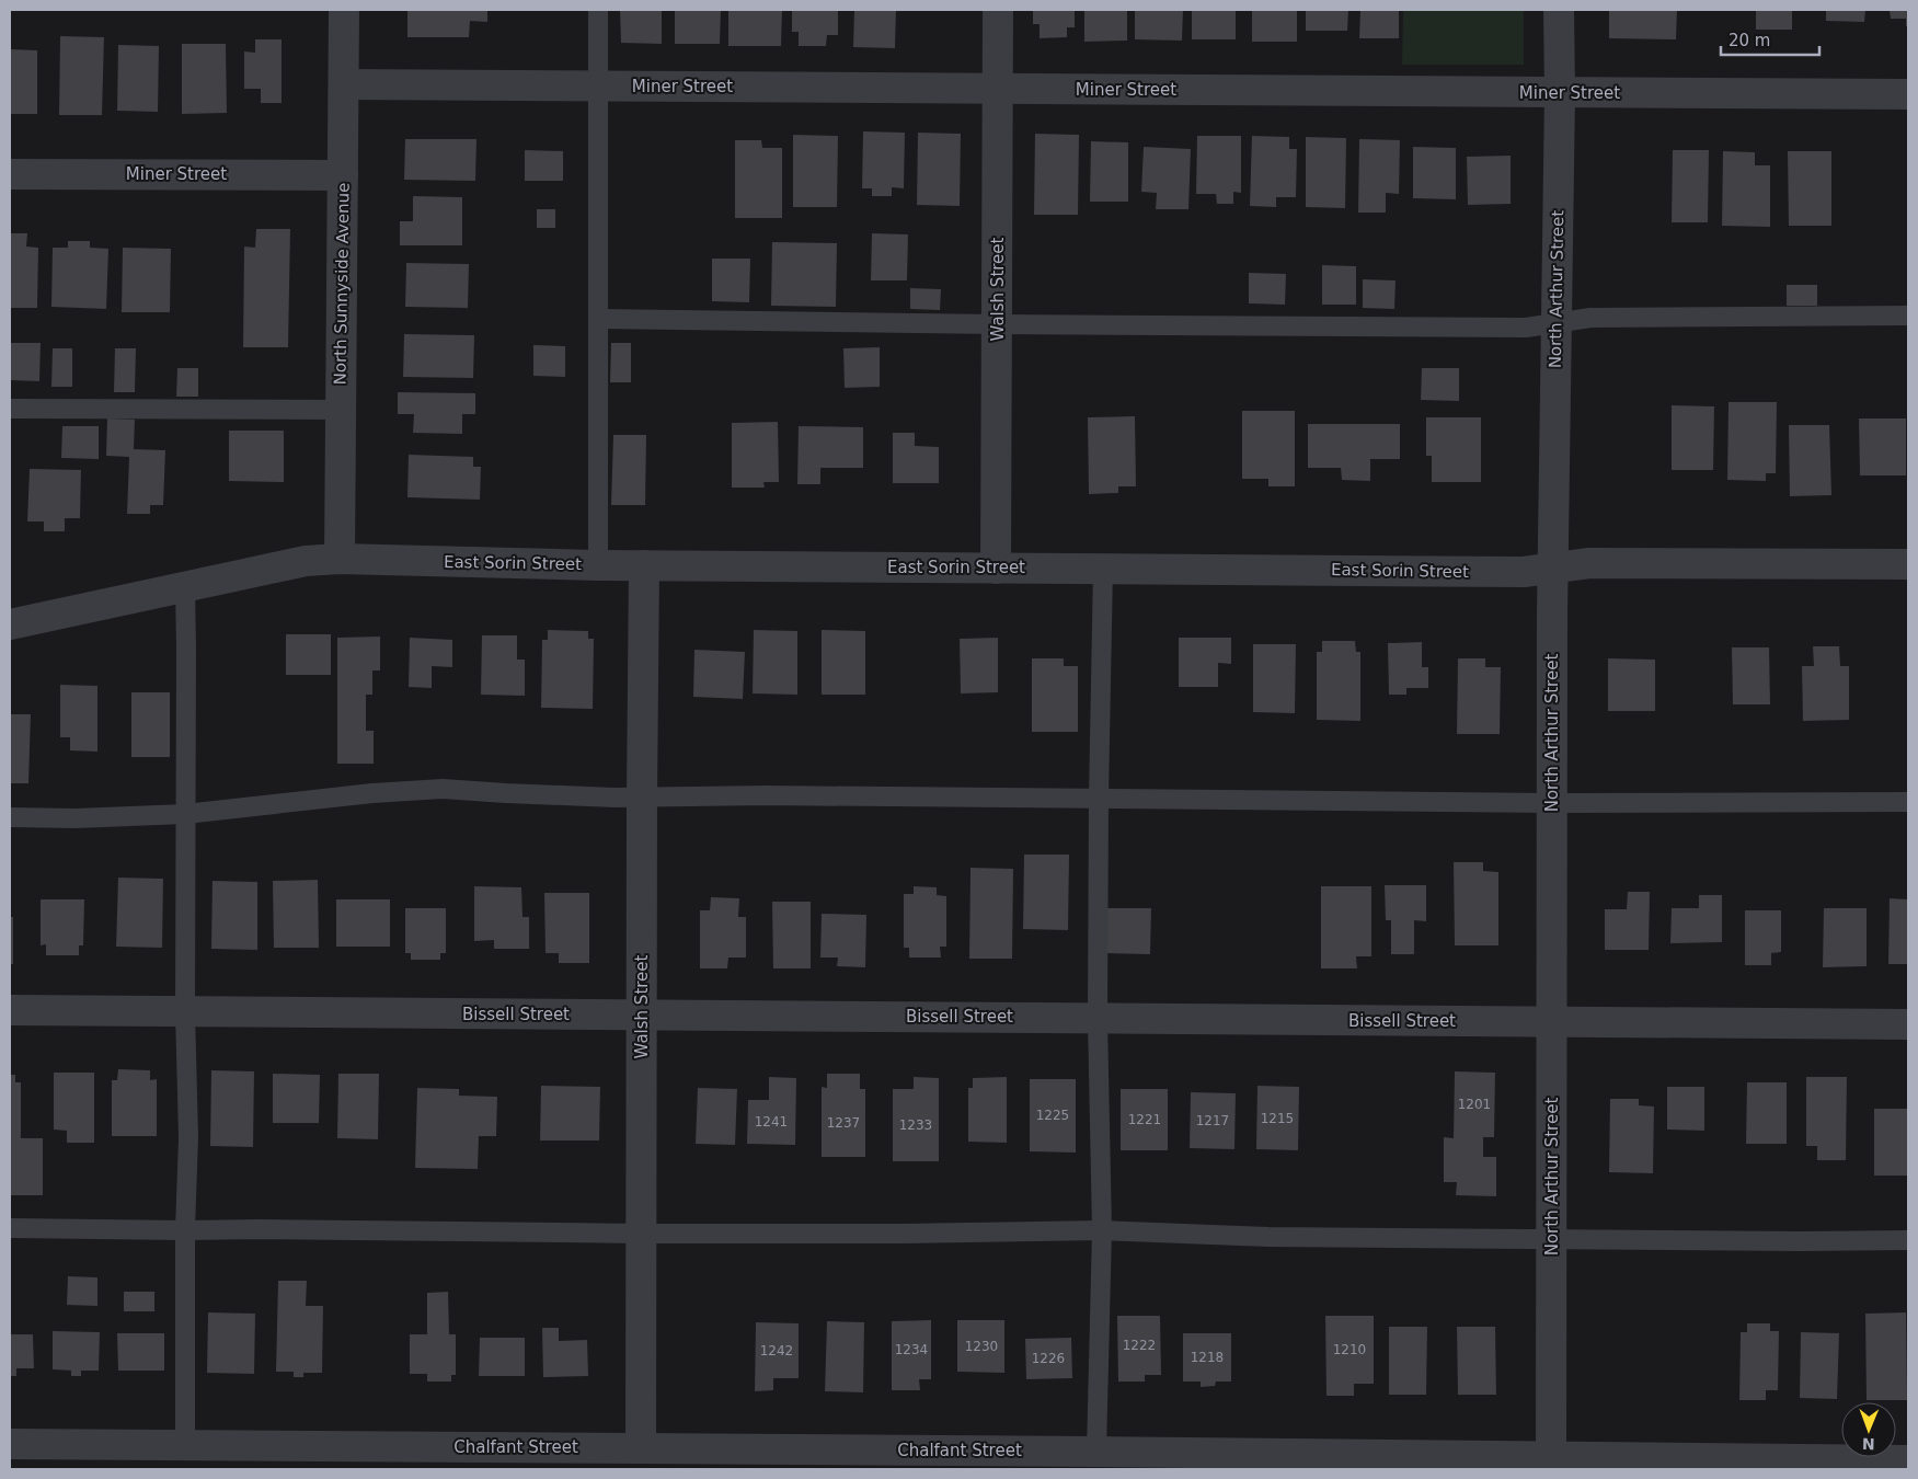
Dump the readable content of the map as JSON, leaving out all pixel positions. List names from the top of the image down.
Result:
{
  "streets": {
    "street": [
      "Miner Street",
      "North Sunnyside Avenue",
      "Walsh Street",
      "North Arthur Street",
      "East Sorin Street",
      "Bissell Street",
      "Chalfant Street"
    ]
  },
  "crossings": [
    ["Miner Street", "North Sunnyside Avenue"],
    ["Miner Street", "Walsh Street"],
    ["Miner Street", "North Arthur Street"],
    ["North Sunnyside Avenue", "East Sorin Street"],
    ["Walsh Street", "East Sorin Street"],
    ["Walsh Street", "Bissell Street"],
    ["Walsh Street", "Chalfant Street"],
    ["North Arthur Street", "East Sorin Street"],
    ["North Arthur Street", "Bissell Street"],
    ["North Arthur Street", "Chalfant Street"]
  ],
  "house_numbers": [
    "1201",
    "1225",
    "1215",
    "1221",
    "1217",
    "1241",
    "1237",
    "1233",
    "1222",
    "1230",
    "1234",
    "1210",
    "1242",
    "1218",
    "1226"
  ],
  "scale_bar": "20 m",
  "north": "bottom"
}
